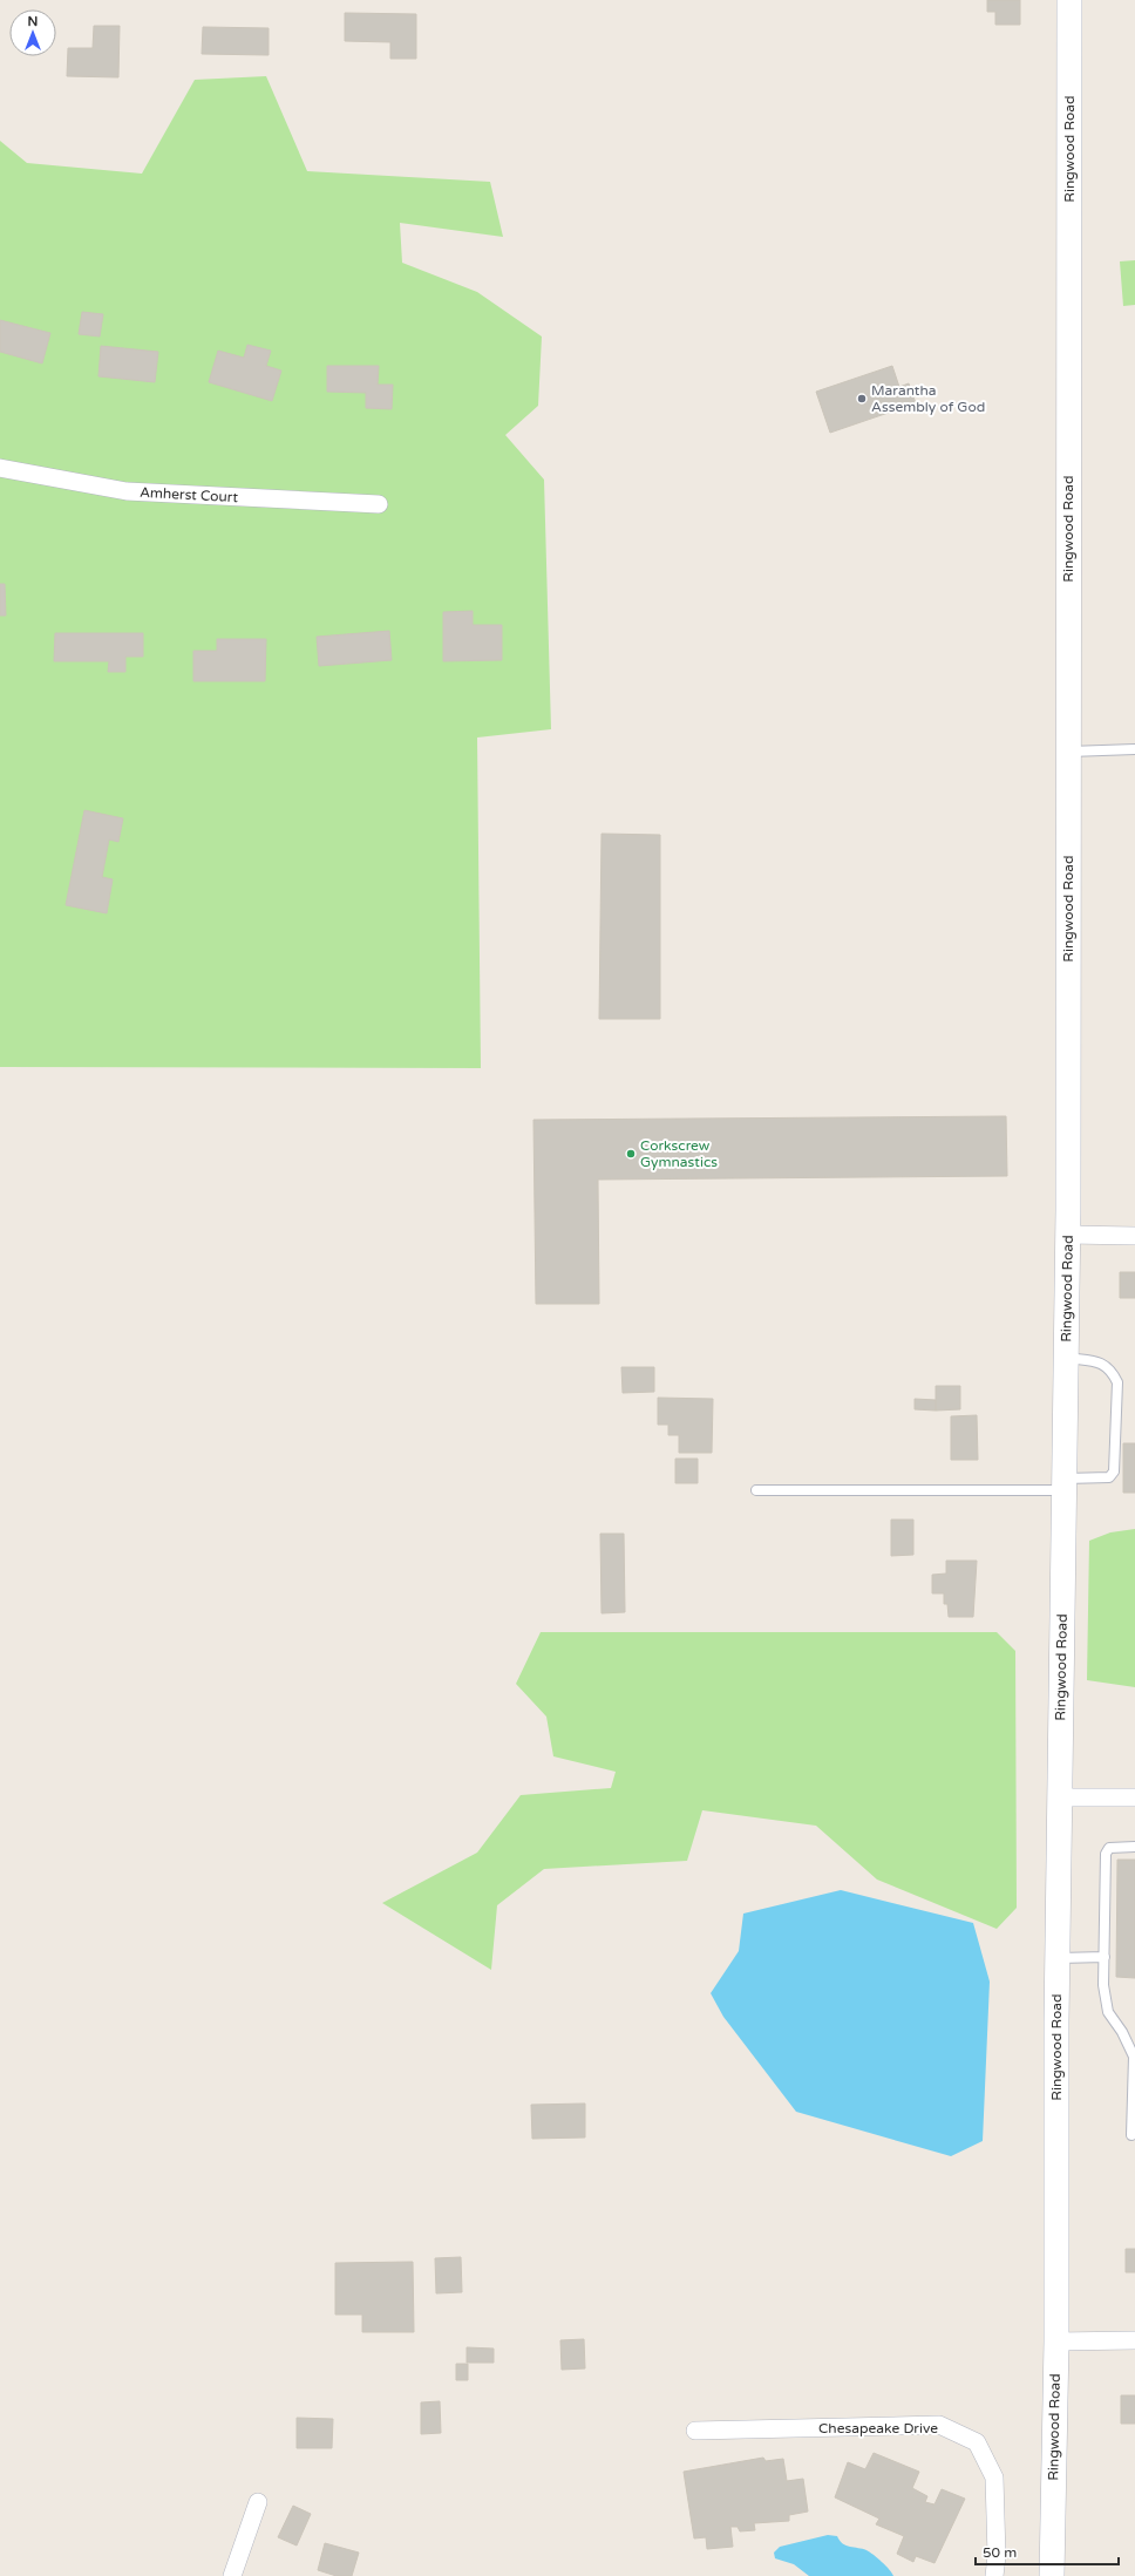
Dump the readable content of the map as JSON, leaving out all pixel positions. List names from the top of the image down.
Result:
{
  "streets": {
    "street": ["Ringwood Road", "Amherst Court", "Chesapeake Drive"]
  },
  "places": ["Marantha Assembly of God", "Corkscrew Gymnastics"],
  "scale_bar": "50 m",
  "north": "top"
}
